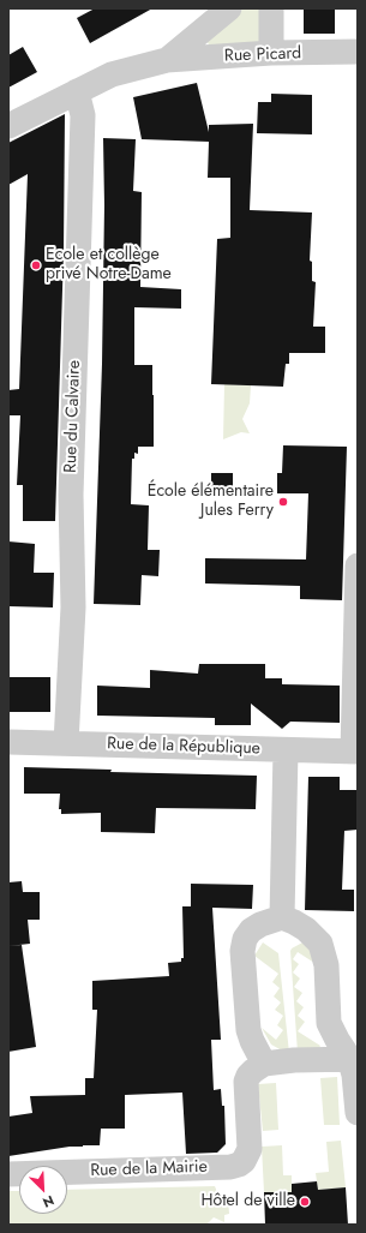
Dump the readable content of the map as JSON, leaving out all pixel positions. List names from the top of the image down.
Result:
{
  "streets": {
    "street": [
      "Rue Picard",
      "Rue du Calvaire",
      "Rue de la République",
      "Rue de la Mairie"
    ]
  },
  "crossings": [
    ["Rue du Calvaire", "Rue de la République"]
  ],
  "places": ["Ecole et collège privé Notre-Dame", "École élémentaire Jules Ferry", "Hôtel de ville"],
  "north": "bottom right"
}
